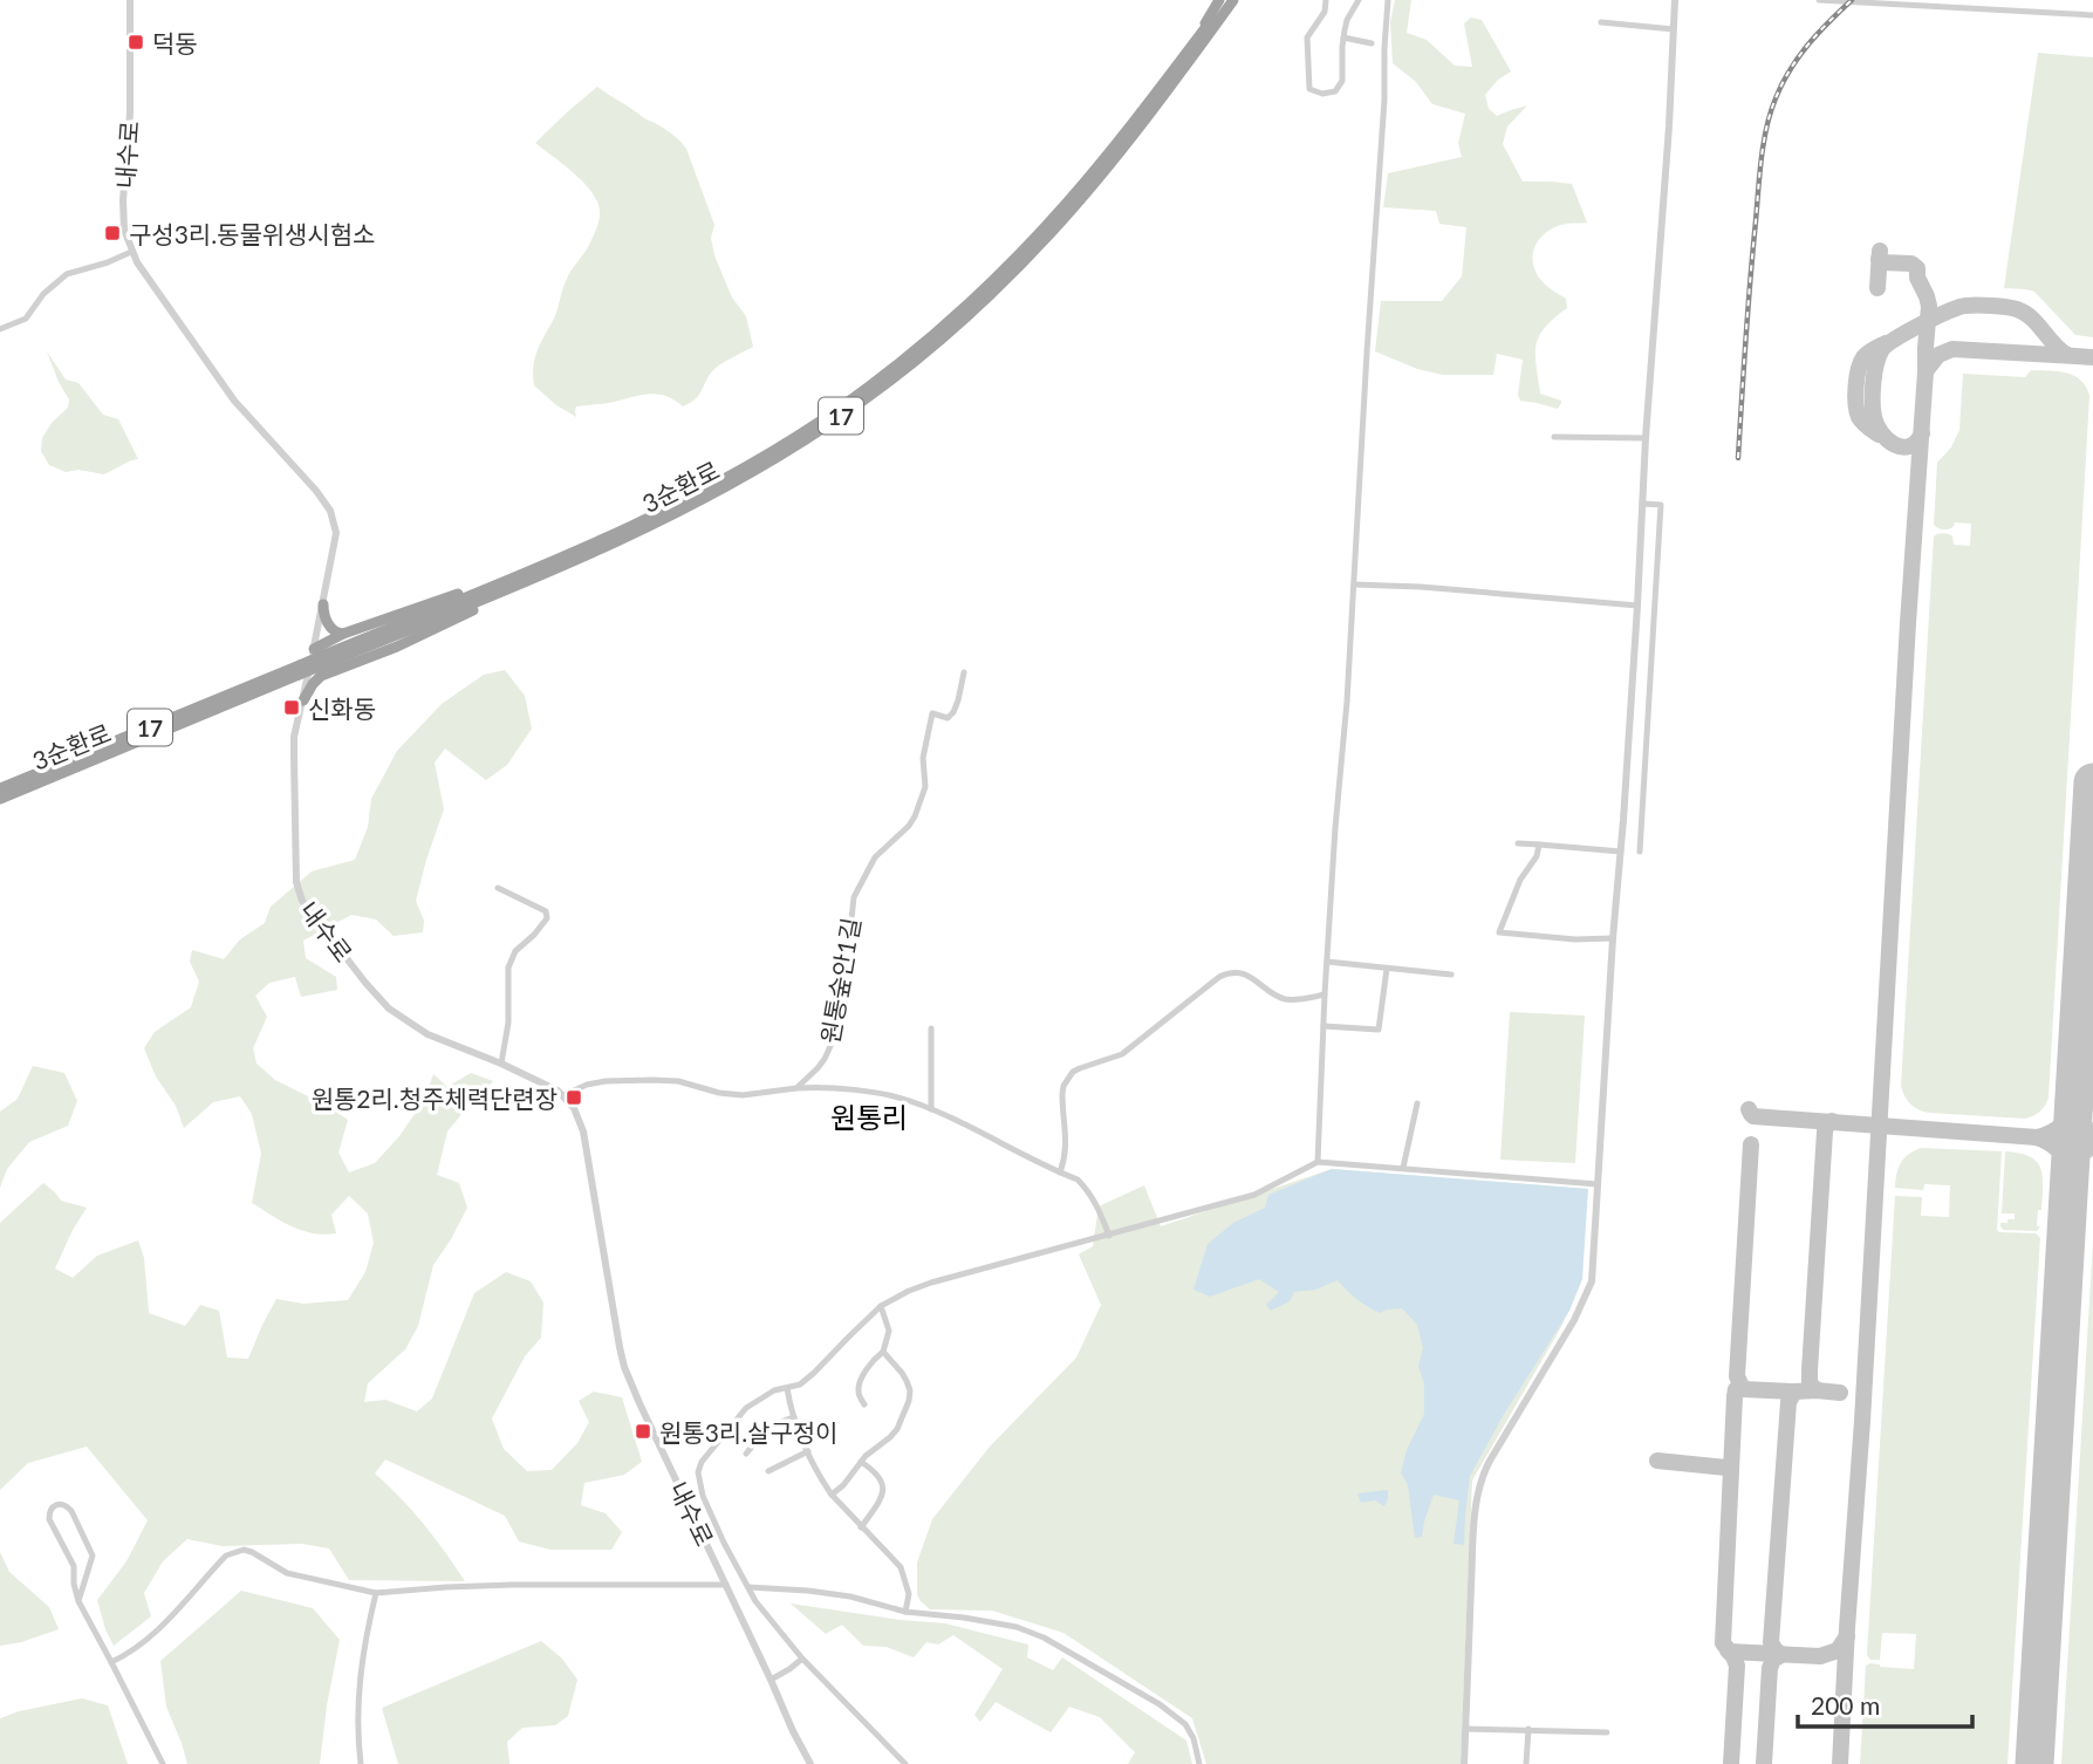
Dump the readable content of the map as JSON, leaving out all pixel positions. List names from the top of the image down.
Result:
{
  "streets": {
    "highway": ["17", "3순환로"],
    "street": ["내수로", "원통숲안1길"]
  },
  "crossings": [
    ["내수로", "3순환로"]
  ],
  "districts": ["원통리"],
  "places": {
    "transit": [
      "덕동",
      "구성3리.동물위생시험소",
      "신화동",
      "원통2리.청주체력단련장",
      "원통3리.살구정이"
    ]
  },
  "scale_bar": "200 m"
}
